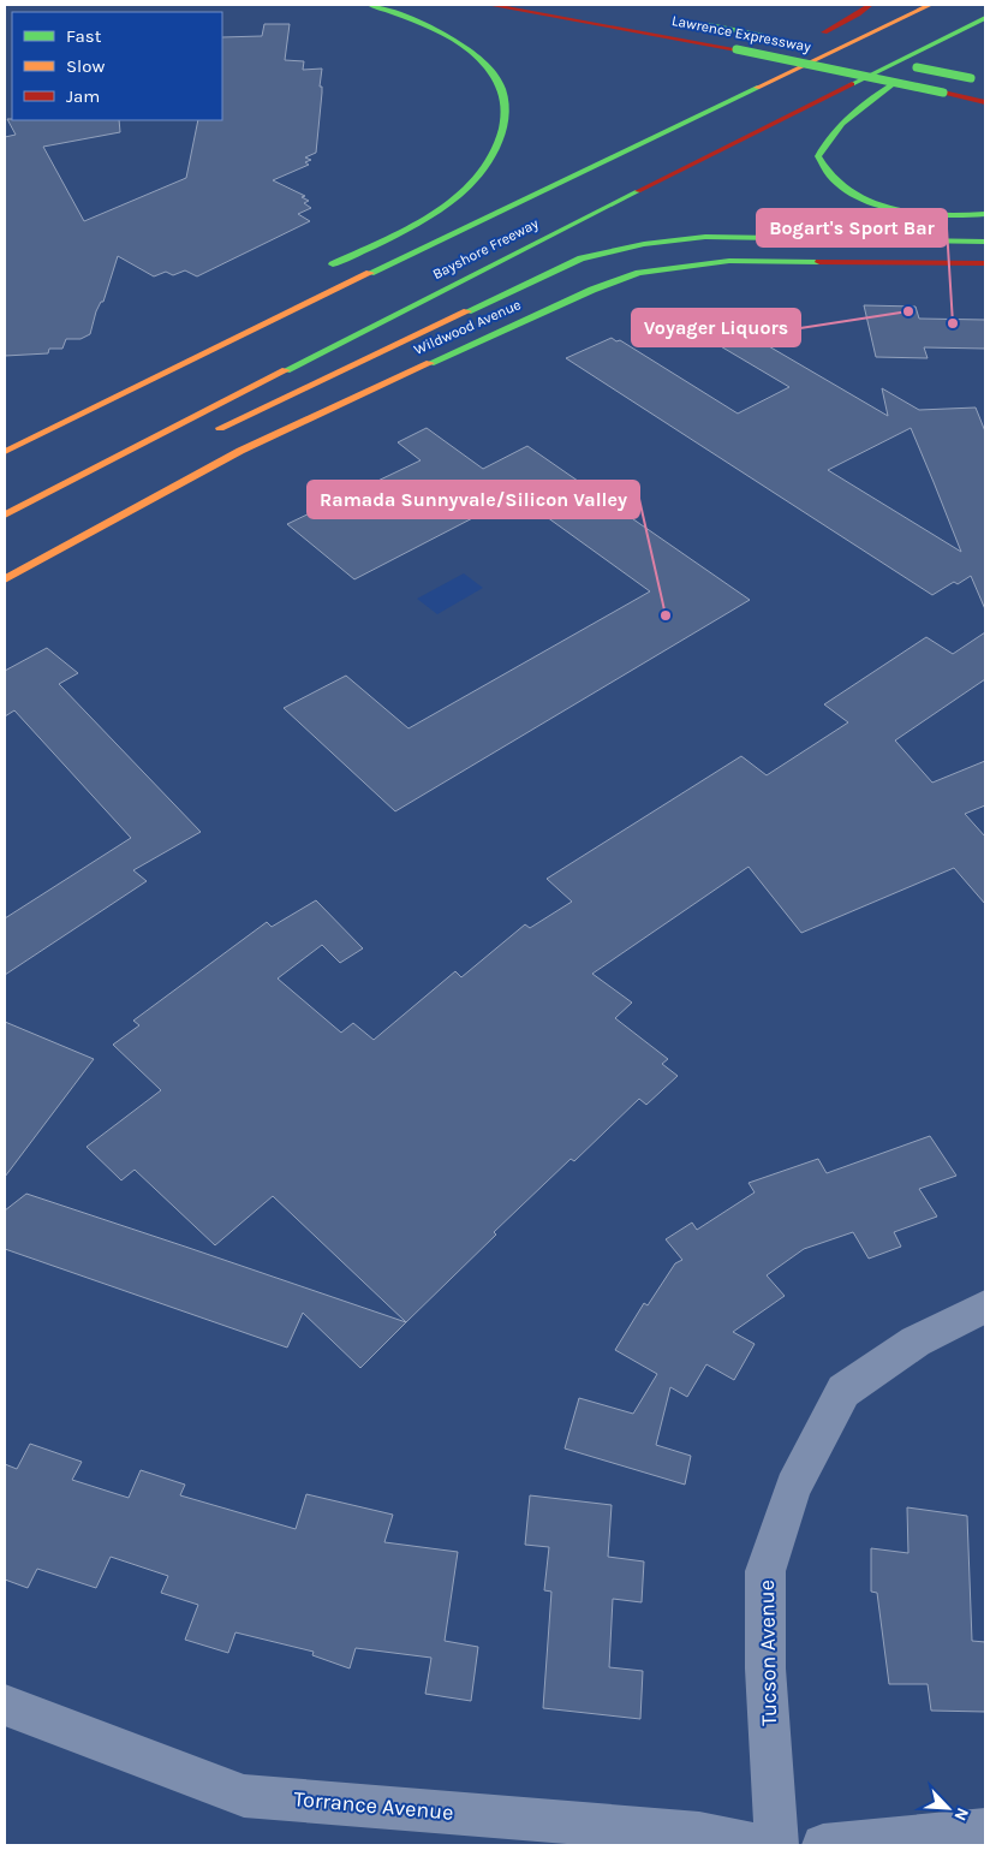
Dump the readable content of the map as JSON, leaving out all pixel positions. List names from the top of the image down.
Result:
{
  "streets": {
    "main road": ["Lawrence Expressway", "Bayshore Freeway", "Wildwood Avenue"],
    "street": ["Tucson Avenue", "Torrance Avenue"]
  },
  "places": ["Voyager Liquors", "Bogart's Sport Bar", "Ramada Sunnyvale/Silicon Valley"],
  "legend": ["Fast", "Slow", "Jam"],
  "north": "bottom right"
}
